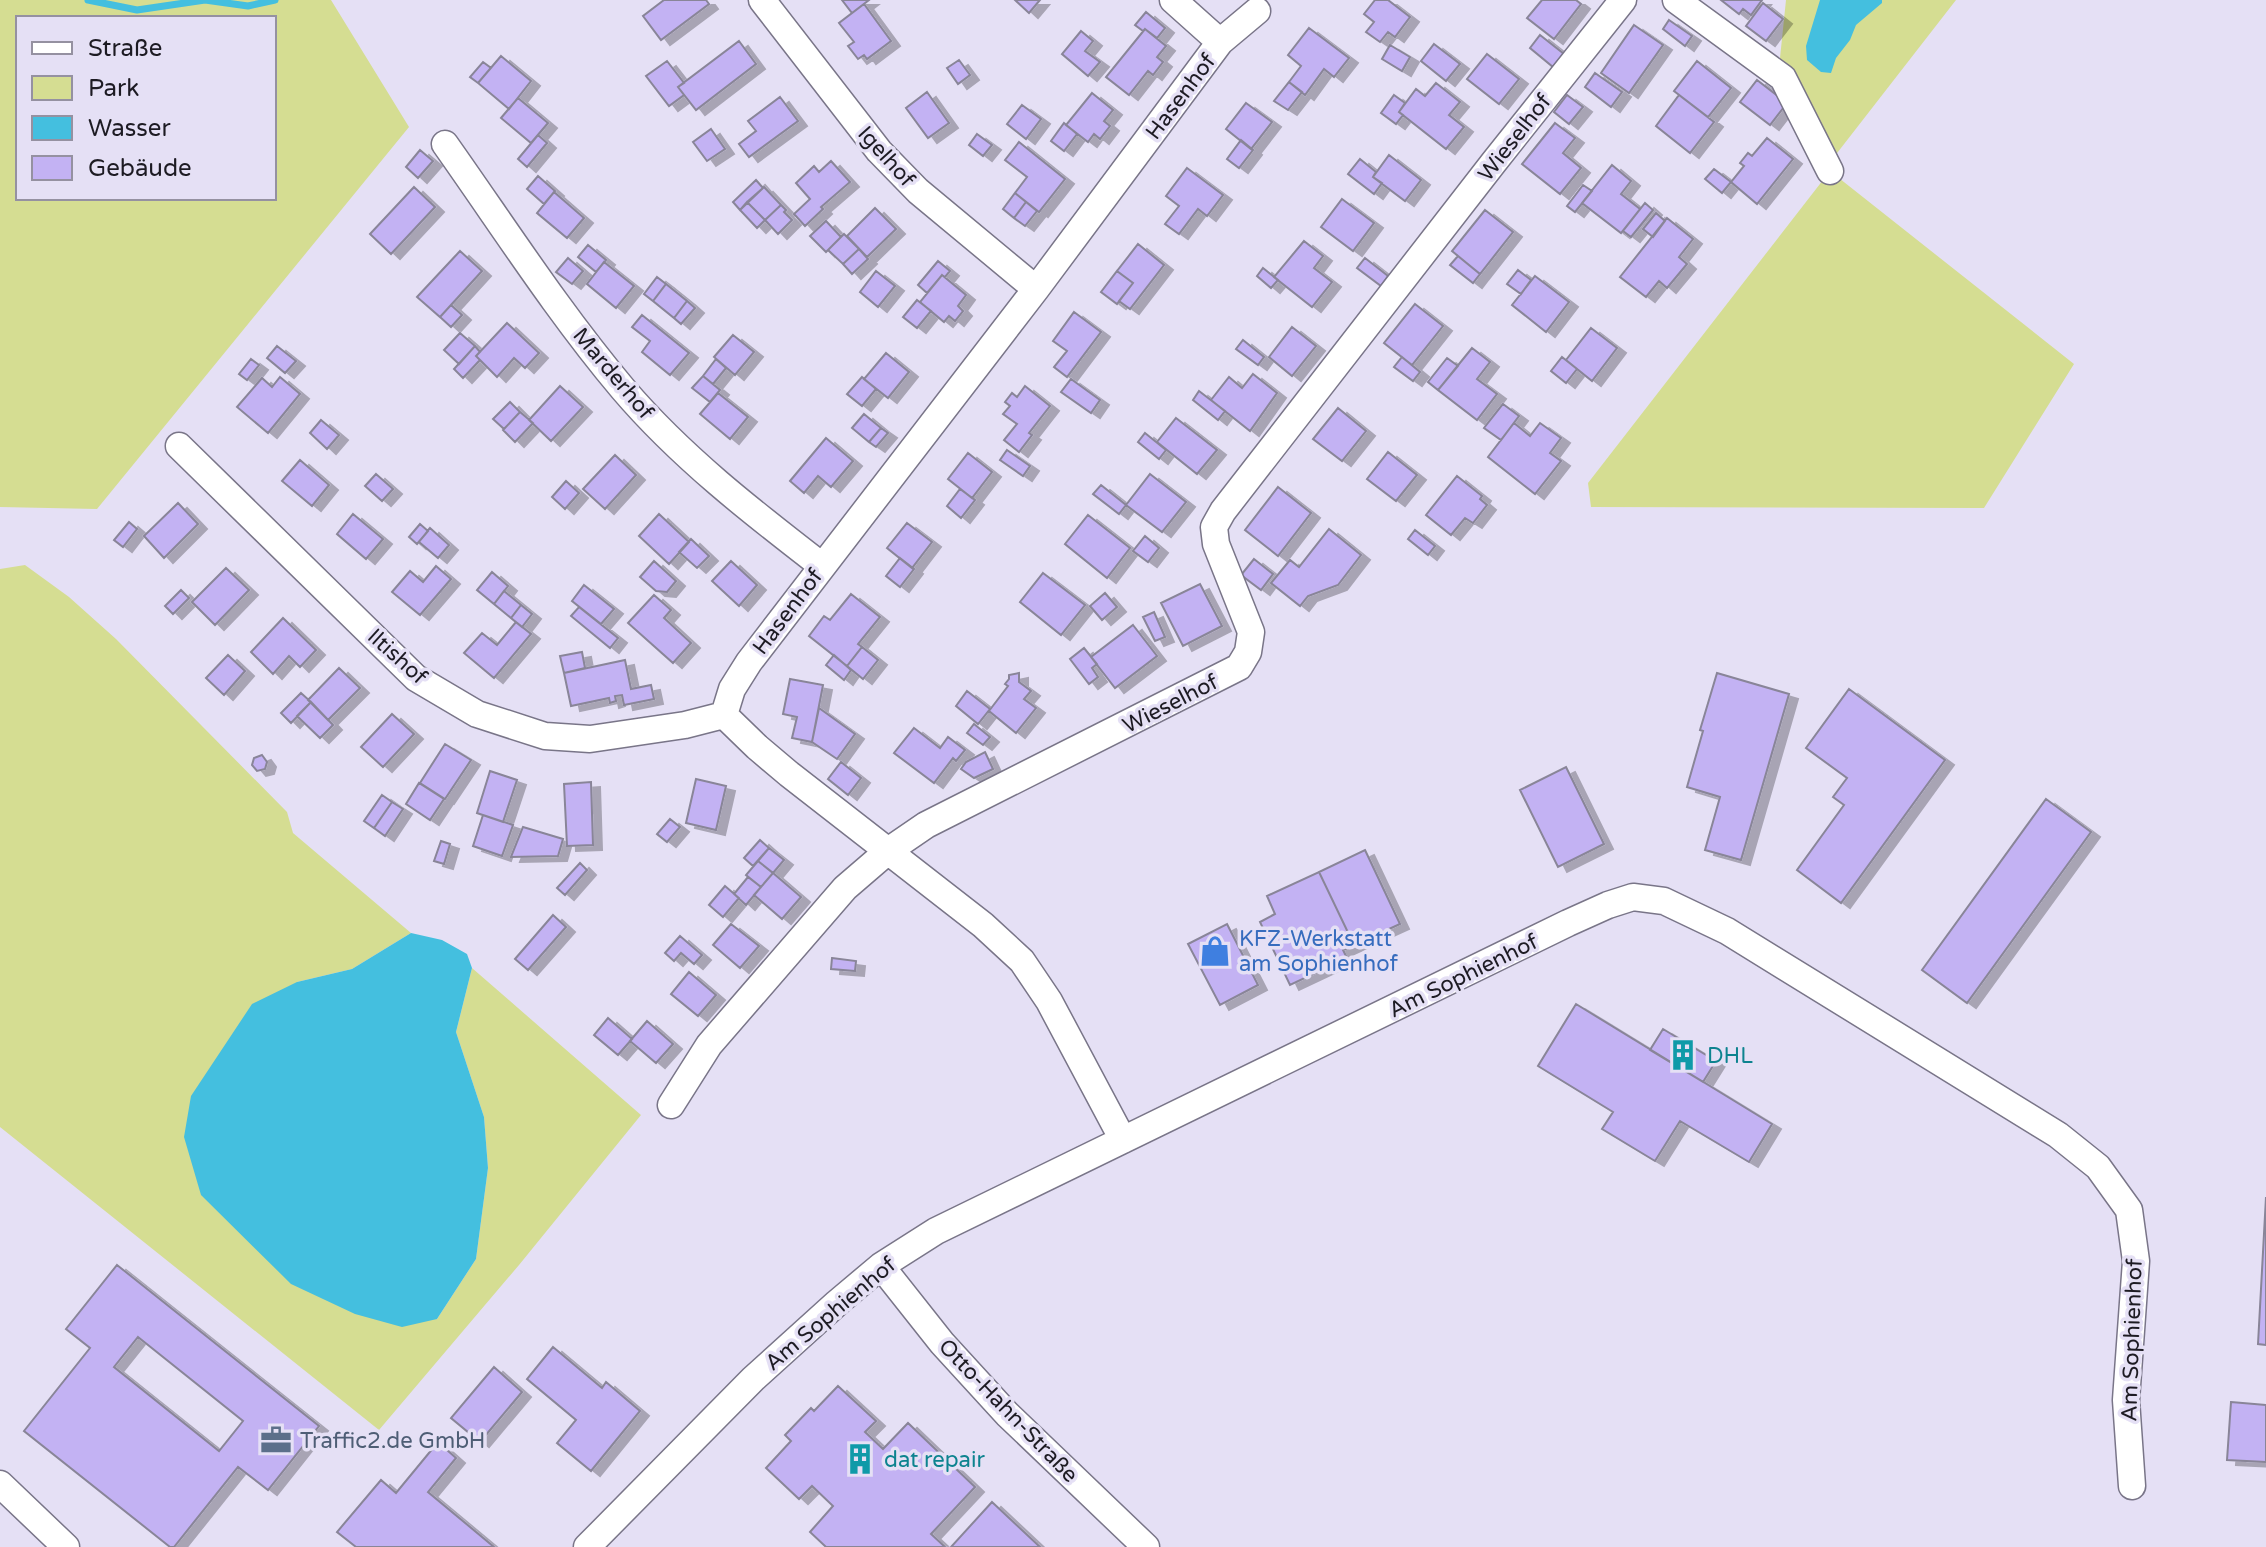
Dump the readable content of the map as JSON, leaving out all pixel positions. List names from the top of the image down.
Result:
{
  "streets": {
    "street": [
      "Hasenhof",
      "Wieselhof",
      "Igelhof",
      "Marderhof",
      "Iltishof",
      "Am Sophienhof",
      "Otto-Hahn-Straße"
    ]
  },
  "crossings": [
    ["Hasenhof", "Igelhof"],
    ["Hasenhof", "Marderhof"],
    ["Hasenhof", "Iltishof"],
    ["Am Sophienhof", "Otto-Hahn-Straße"]
  ],
  "places": {
    "shop": ["KFZ-Werkstatt am Sophienhof"],
    "building": ["DHL", "dat repair"],
    "office": ["Traffic2.de GmbH"]
  },
  "legend": [
    "Straße",
    "Park",
    "Wasser",
    "Gebäude"
  ]
}
